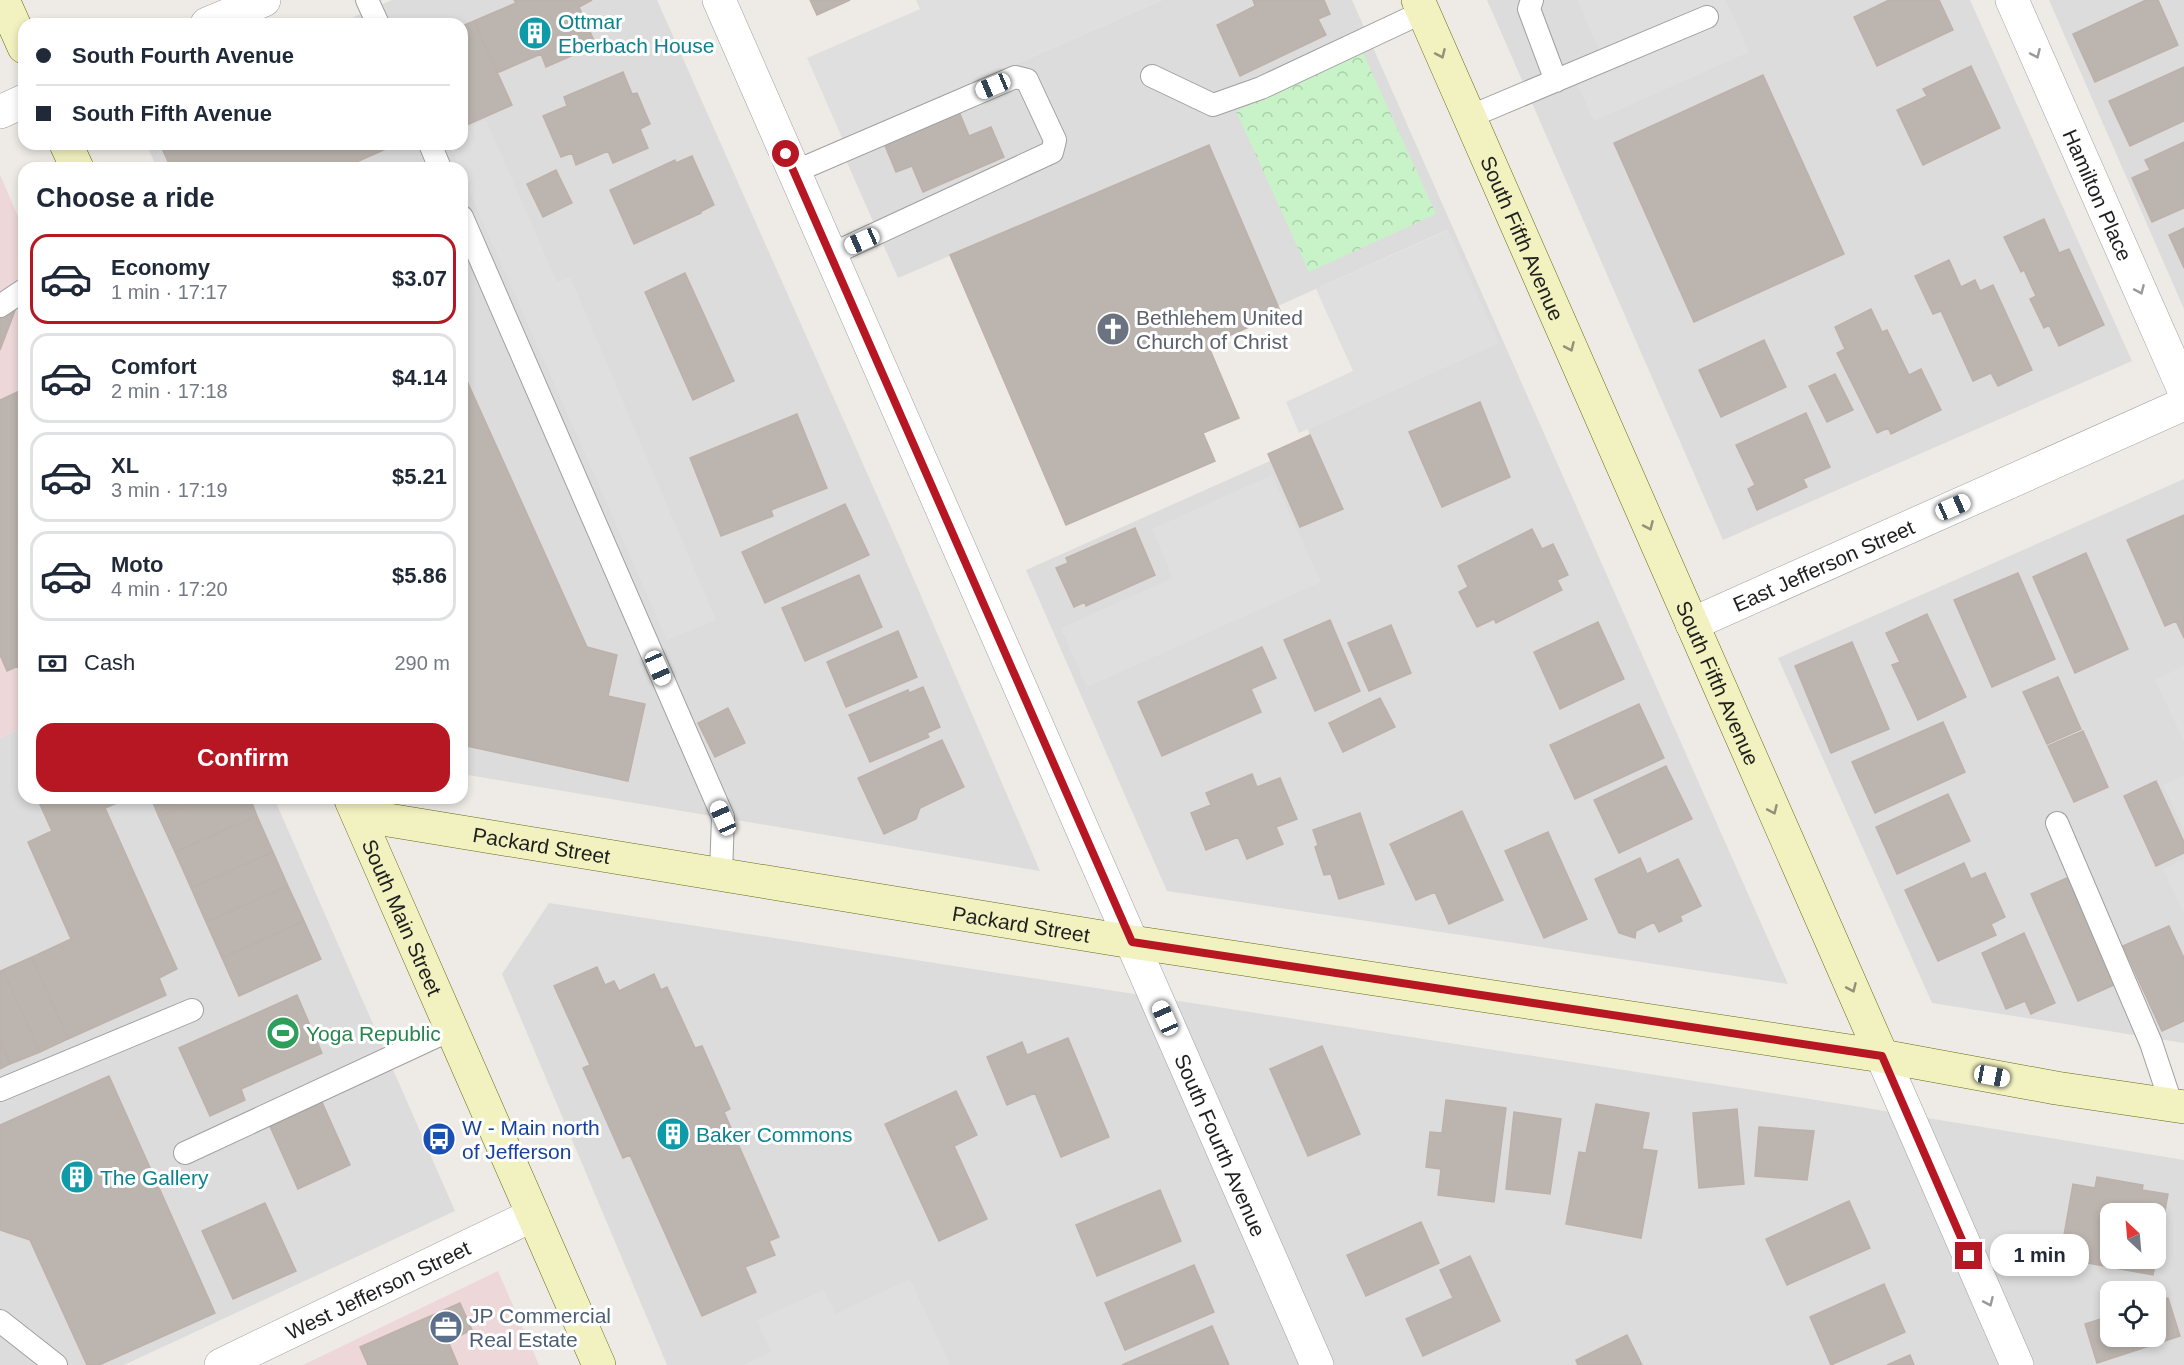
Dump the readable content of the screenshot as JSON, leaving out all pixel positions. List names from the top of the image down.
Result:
{
  "streets": {
    "main road": ["South Fifth Avenue", "Packard Street", "South Main Street"],
    "street": [
      "Hamilton Place",
      "East Jefferson Street",
      "South Fourth Avenue",
      "West Jefferson Street"
    ]
  },
  "crossings": [
    ["South Fifth Avenue", "East Jefferson Street"],
    ["South Fifth Avenue", "Packard Street"],
    ["Packard Street", "South Main Street"],
    ["Packard Street", "South Fourth Avenue"],
    ["South Main Street", "West Jefferson Street"]
  ],
  "one_way": ["Hamilton Place", "South Fifth Avenue"],
  "places": {
    "building": ["Ottmar Eberbach House", "Baker Commons", "The Gallery"],
    "church": ["Bethlehem United Church of Christ"],
    "sports": ["Yoga Republic"],
    "bus stop": ["W - Main north of Jefferson"],
    "office": ["JP Commercial Real Estate"]
  },
  "north": "top left",
  "page": {
    "banner": ["South Fourth Avenue", "South Fifth Avenue"],
    "heading": "Choose a ride",
    "list": [
      {
        "name": "Economy",
        "note": "1 min · 17:17",
        "value": "$3.07"
      },
      {
        "name": "Comfort",
        "note": "2 min · 17:18",
        "value": "$4.14"
      },
      {
        "name": "XL",
        "note": "3 min · 17:19",
        "value": "$5.21"
      },
      {
        "name": "Moto",
        "note": "4 min · 17:20",
        "value": "$5.86"
      }
    ],
    "pay": ["Cash", "290 m"],
    "buttons": "Confirm",
    "bubble": "1 min"
  }
}
